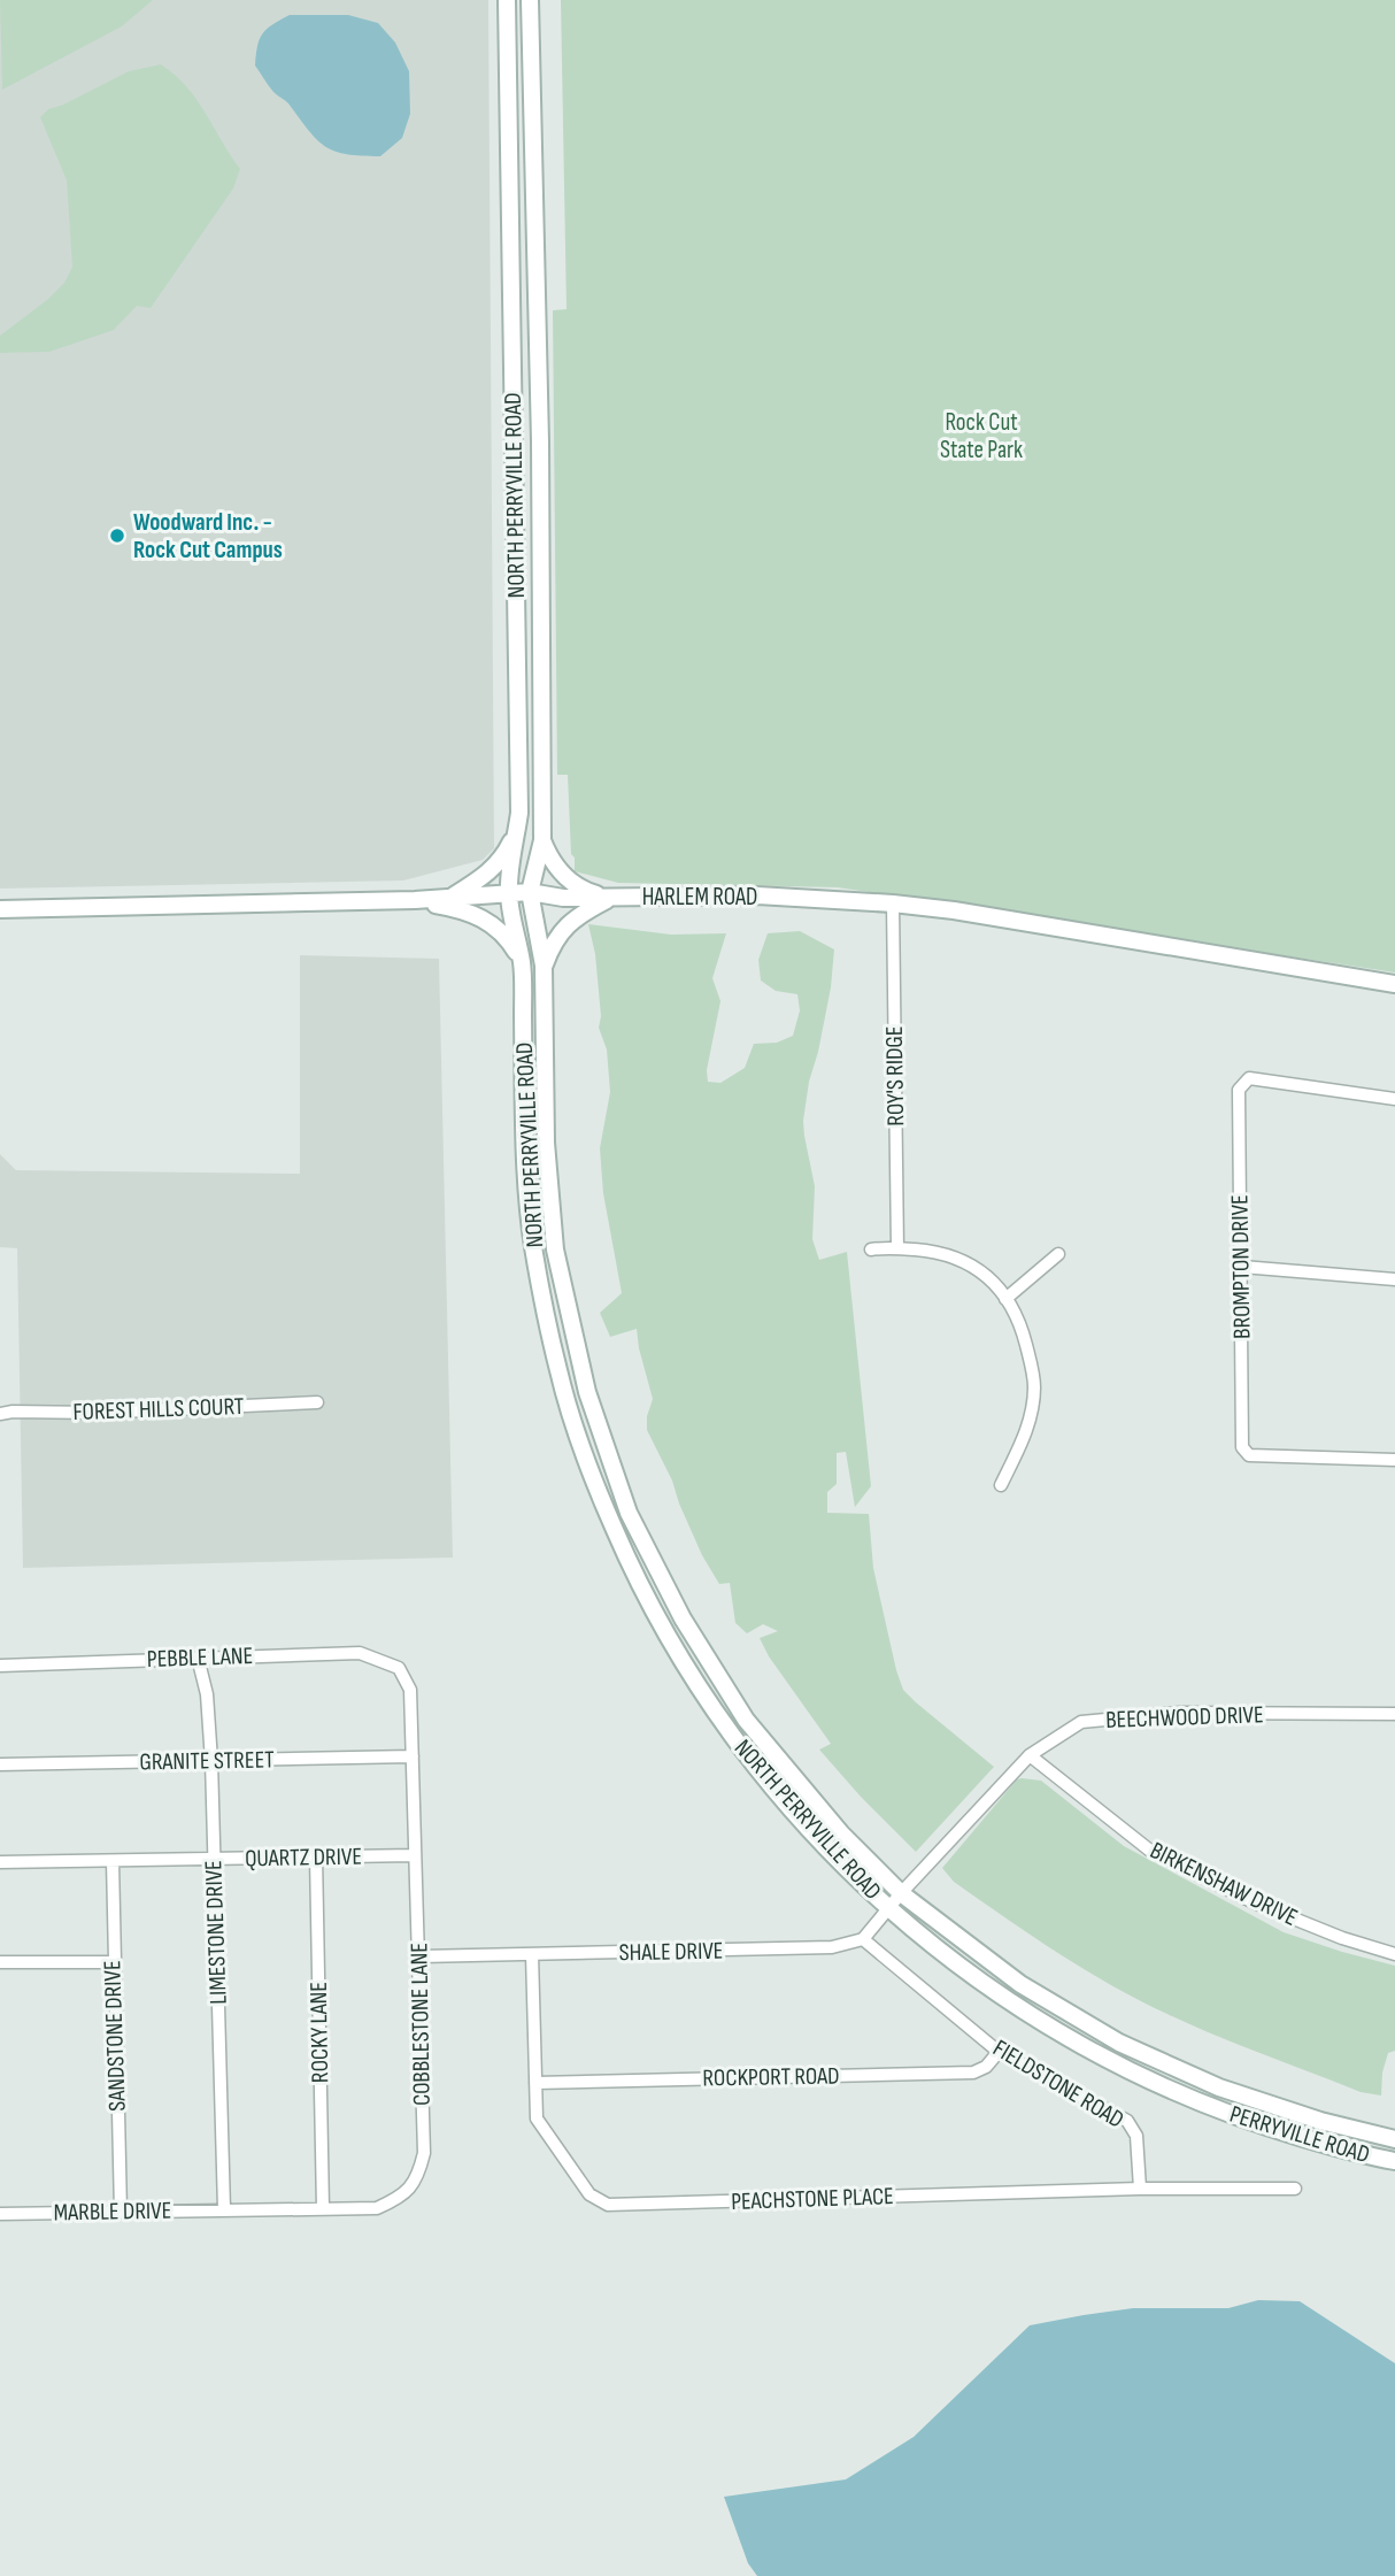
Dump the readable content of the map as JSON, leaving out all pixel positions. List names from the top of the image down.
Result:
{
  "streets": {
    "main road": ["NORTH PERRYVILLE ROAD", "HARLEM ROAD", "PERRYVILLE ROAD"],
    "street": [
      "ROY'S RIDGE",
      "BROMPTON DRIVE",
      "FOREST HILLS COURT",
      "PEBBLE LANE",
      "BEECHWOOD DRIVE",
      "GRANITE STREET",
      "QUARTZ DRIVE",
      "BIRKENSHAW DRIVE",
      "LIMESTONE DRIVE",
      "SHALE DRIVE",
      "COBBLESTONE LANE",
      "ROCKY LANE",
      "SANDSTONE DRIVE",
      "ROCKPORT ROAD",
      "FIELDSTONE ROAD",
      "PEACHSTONE PLACE",
      "MARBLE DRIVE"
    ]
  },
  "crossings": [
    ["NORTH PERRYVILLE ROAD", "HARLEM ROAD"],
    ["NORTH PERRYVILLE ROAD", "BEECHWOOD DRIVE"],
    ["NORTH PERRYVILLE ROAD", "PERRYVILLE ROAD"],
    ["HARLEM ROAD", "ROY'S RIDGE"],
    ["PEBBLE LANE", "LIMESTONE DRIVE"],
    ["PEBBLE LANE", "COBBLESTONE LANE"],
    ["BEECHWOOD DRIVE", "BIRKENSHAW DRIVE"],
    ["GRANITE STREET", "LIMESTONE DRIVE"],
    ["GRANITE STREET", "COBBLESTONE LANE"],
    ["QUARTZ DRIVE", "LIMESTONE DRIVE"],
    ["QUARTZ DRIVE", "COBBLESTONE LANE"],
    ["QUARTZ DRIVE", "ROCKY LANE"],
    ["QUARTZ DRIVE", "SANDSTONE DRIVE"],
    ["LIMESTONE DRIVE", "COBBLESTONE LANE"],
    ["LIMESTONE DRIVE", "MARBLE DRIVE"],
    ["SHALE DRIVE", "COBBLESTONE LANE"],
    ["SHALE DRIVE", "FIELDSTONE ROAD"],
    ["SHALE DRIVE", "PEACHSTONE PLACE"],
    ["COBBLESTONE LANE", "ROCKY LANE"],
    ["COBBLESTONE LANE", "MARBLE DRIVE"],
    ["SANDSTONE DRIVE", "MARBLE DRIVE"],
    ["ROCKPORT ROAD", "FIELDSTONE ROAD"],
    ["ROCKPORT ROAD", "PEACHSTONE PLACE"],
    ["FIELDSTONE ROAD", "PEACHSTONE PLACE"]
  ],
  "parks": ["Rock Cut State Park"],
  "places": ["Woodward Inc. - Rock Cut Campus"]
}
